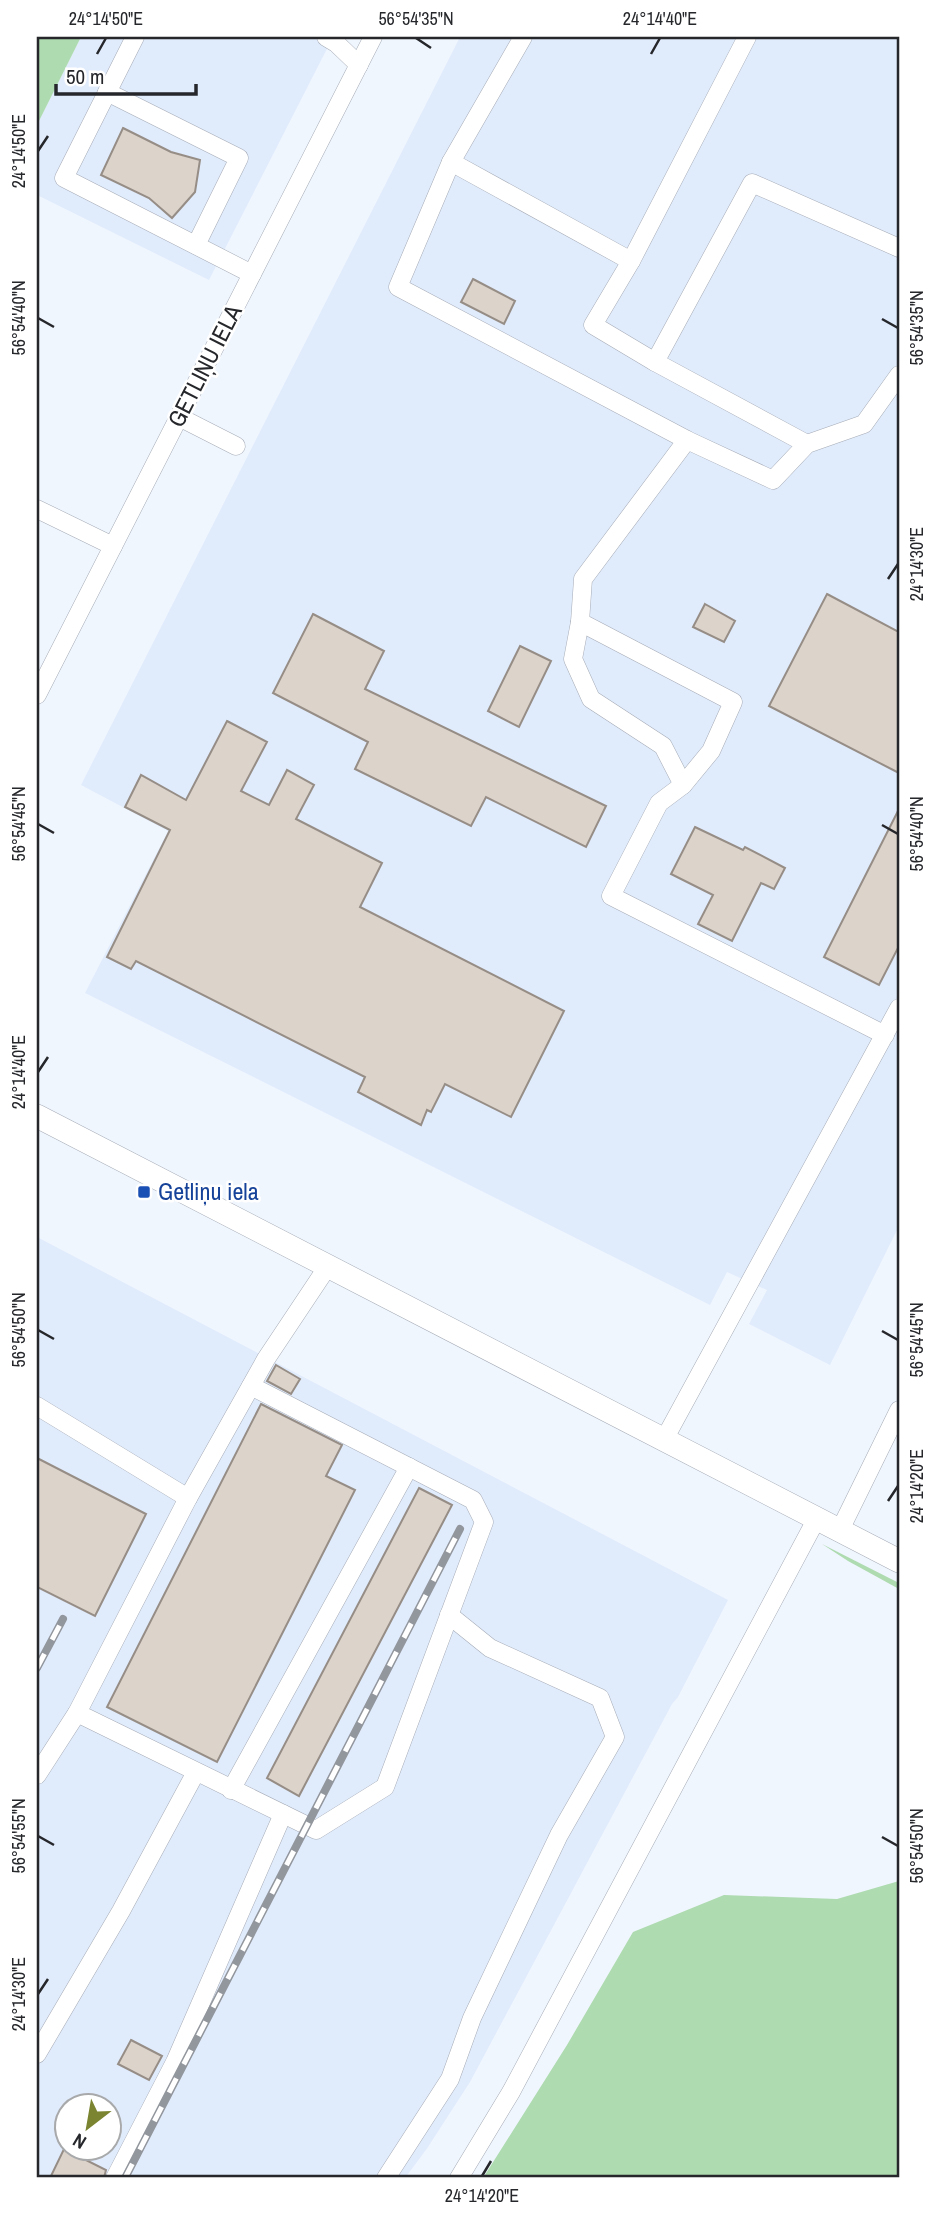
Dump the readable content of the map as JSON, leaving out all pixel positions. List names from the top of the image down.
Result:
{
  "streets": {
    "street": ["GETLIŅU IELA"]
  },
  "places": {
    "transit": ["Getliņu iela"]
  },
  "scale_bar": "50 m",
  "north": "bottom left",
  "coordinates": [
    "24°14'50\"E",
    "56°54'35\"N",
    "24°14'40\"E",
    "56°54'40\"N",
    "24°14'30\"E",
    "56°54'45\"N",
    "56°54'50\"N",
    "24°14'20\"E",
    "56°54'55\"N"
  ]
}
